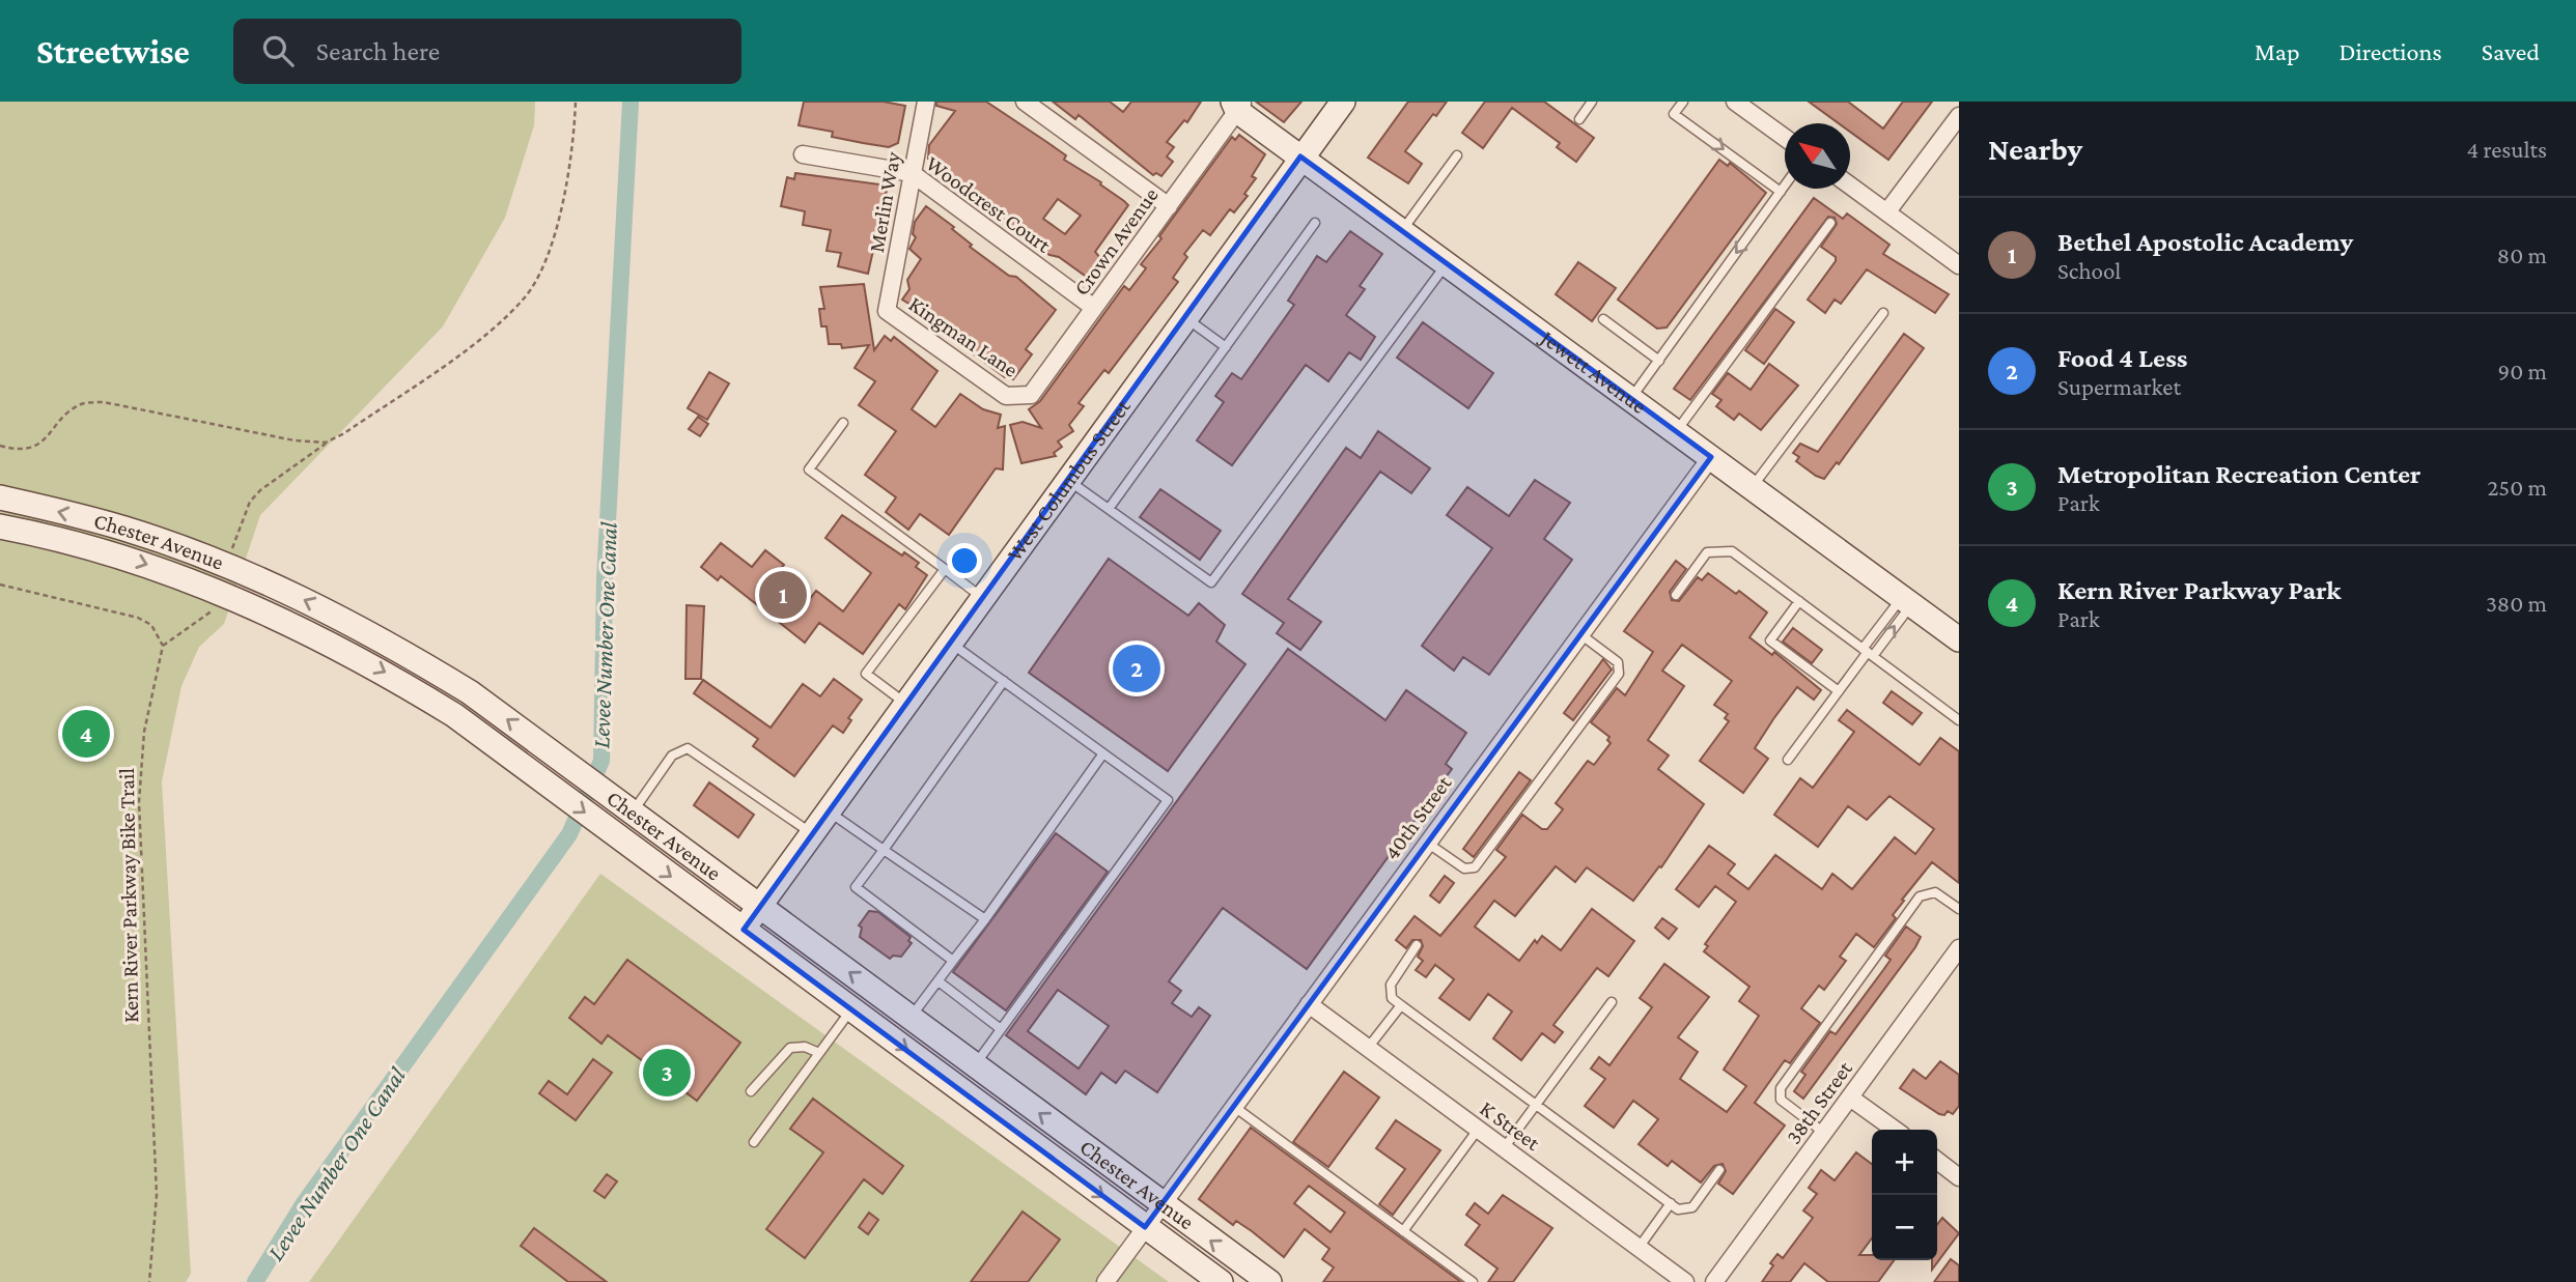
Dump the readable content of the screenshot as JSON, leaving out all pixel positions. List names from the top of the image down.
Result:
{
  "streets": {
    "main road": ["Jewett Avenue", "West Columbus Street", "Chester Avenue"],
    "street": [
      "Merlin Way",
      "Woodcrest Court",
      "Crown Avenue",
      "Kingman Lane",
      "40th Street",
      "38th Street",
      "K Street"
    ],
    "path": ["Kern River Parkway Bike Trail"]
  },
  "crossings": [
    ["Merlin Way", "Woodcrest Court"],
    ["Merlin Way", "Kingman Lane"],
    ["Woodcrest Court", "Crown Avenue"],
    ["Crown Avenue", "Kingman Lane"],
    ["Crown Avenue", "Jewett Avenue"],
    ["Jewett Avenue", "West Columbus Street"],
    ["Jewett Avenue", "40th Street"],
    ["West Columbus Street", "Chester Avenue"],
    ["Chester Avenue", "40th Street"],
    ["40th Street", "K Street"]
  ],
  "water": ["Levee Number One Canal"],
  "north": "top left",
  "page": {
    "header": "Streetwise",
    "search": "Search here",
    "nav": ["Map", "Directions", "Saved"],
    "heading": ["Nearby", "4 results"],
    "list": [
      {
        "mark": "1",
        "name": "Bethel Apostolic Academy",
        "note": "School",
        "value": "80 m"
      },
      {
        "mark": "2",
        "name": "Food 4 Less",
        "note": "Supermarket",
        "value": "90 m"
      },
      {
        "mark": "3",
        "name": "Metropolitan Recreation Center",
        "note": "Park",
        "value": "250 m"
      },
      {
        "mark": "4",
        "name": "Kern River Parkway Park",
        "note": "Park",
        "value": "380 m"
      }
    ],
    "pins": [
      "1",
      "2",
      "4",
      "3"
    ],
    "map_buttons": ["+", "−"]
  }
}
